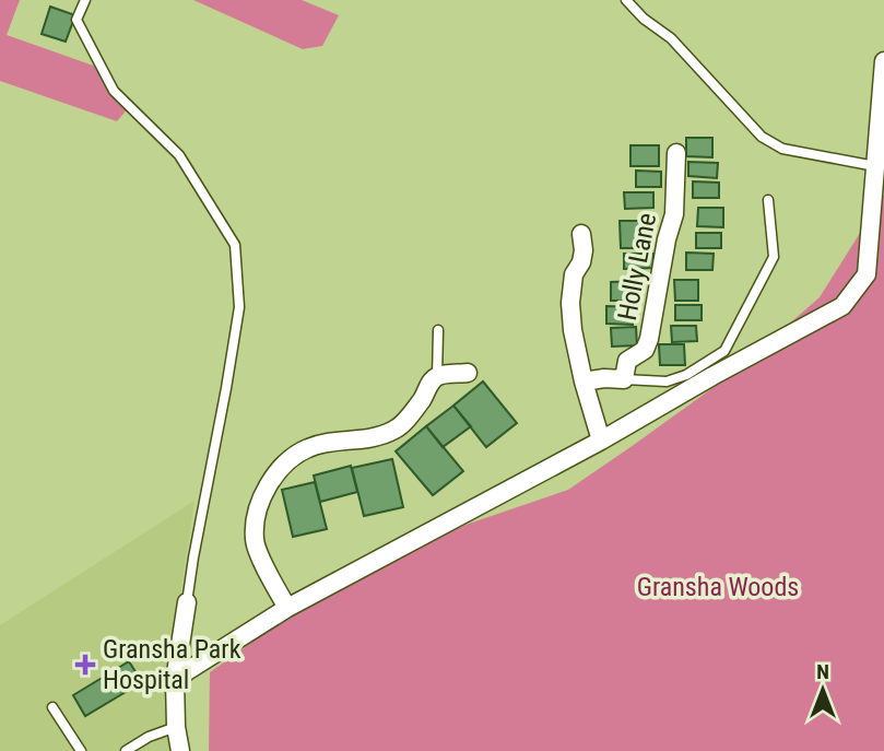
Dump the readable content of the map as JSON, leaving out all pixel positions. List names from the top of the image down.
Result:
{
  "streets": {
    "street": ["Holly Lane"]
  },
  "parks": ["Gransha Woods"],
  "places": {
    "health": ["Gransha Park Hospital"]
  },
  "north": "top"
}
